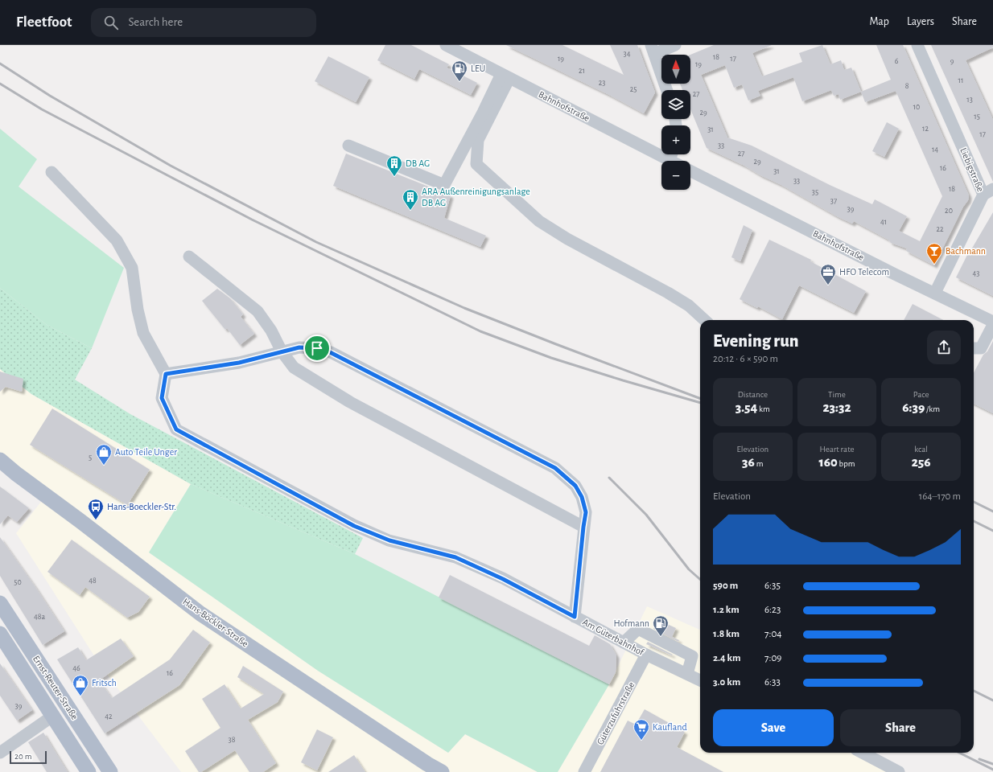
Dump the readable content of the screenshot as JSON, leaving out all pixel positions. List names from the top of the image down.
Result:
{
  "streets": {
    "main road": ["Hans-Böckler-Straße", "Ernst-Reuter-Straße"],
    "street": [
      "Bahnhofstraße",
      "Liebigstraße",
      "Am Güterbahnhof",
      "Güterzufuhrstraße"
    ]
  },
  "crossings": [
    ["Bahnhofstraße", "Liebigstraße"],
    ["Am Güterbahnhof", "Güterzufuhrstraße"]
  ],
  "places": {
    "fuel station": ["LEU", "Hofmann"],
    "building": ["DB AG", "ARA Außenreinigungsanlage DB AG"],
    "bar": ["Bachmann"],
    "office": ["HFO Telecom"],
    "shop": ["Auto Teile Unger", "Fritsch"],
    "bus stop": ["Hans-Boeckler-Str."],
    "supermarket": ["Kaufland"]
  },
  "house_numbers": [
    "34",
    "18",
    "19",
    "17",
    "6",
    "9",
    "19",
    "21",
    "11",
    "23",
    "8",
    "25",
    "27",
    "13",
    "10",
    "29",
    "15",
    "12",
    "31",
    "17",
    "33",
    "14",
    "27",
    "29",
    "16",
    "31",
    "33",
    "18",
    "35",
    "37",
    "39",
    "20",
    "41",
    "22",
    "43",
    "5",
    "48",
    "50",
    "48a",
    "46",
    "16",
    "39",
    "42",
    "38"
  ],
  "scale_bar": "20 m",
  "north": "top",
  "page": {
    "header": "Fleetfoot",
    "search": "Search here",
    "nav": ["Map", "Layers", "Share"],
    "map_buttons": ["+", "−"],
    "heading": ["Evening run", "20:12 · 6 × 590 m"],
    "stats": [
      ["Distance", "3.54 km"],
      ["Time", "23:32"],
      ["Pace", "6:39 /km"],
      ["Elevation", "36 m"],
      ["Heart rate", "160 bpm"],
      ["kcal", "256"]
    ],
    "chart": ["Elevation", "164–170 m"],
    "list": [
      {
        "name": "590 m",
        "note": "6:35"
      },
      {
        "name": "1.2 km",
        "note": "6:23"
      },
      {
        "name": "1.8 km",
        "note": "7:04"
      },
      {
        "name": "2.4 km",
        "note": "7:09"
      },
      {
        "name": "3.0 km",
        "note": "6:33"
      }
    ],
    "buttons": ["Save", "Share"],
    "scale": "20 m"
  }
}
